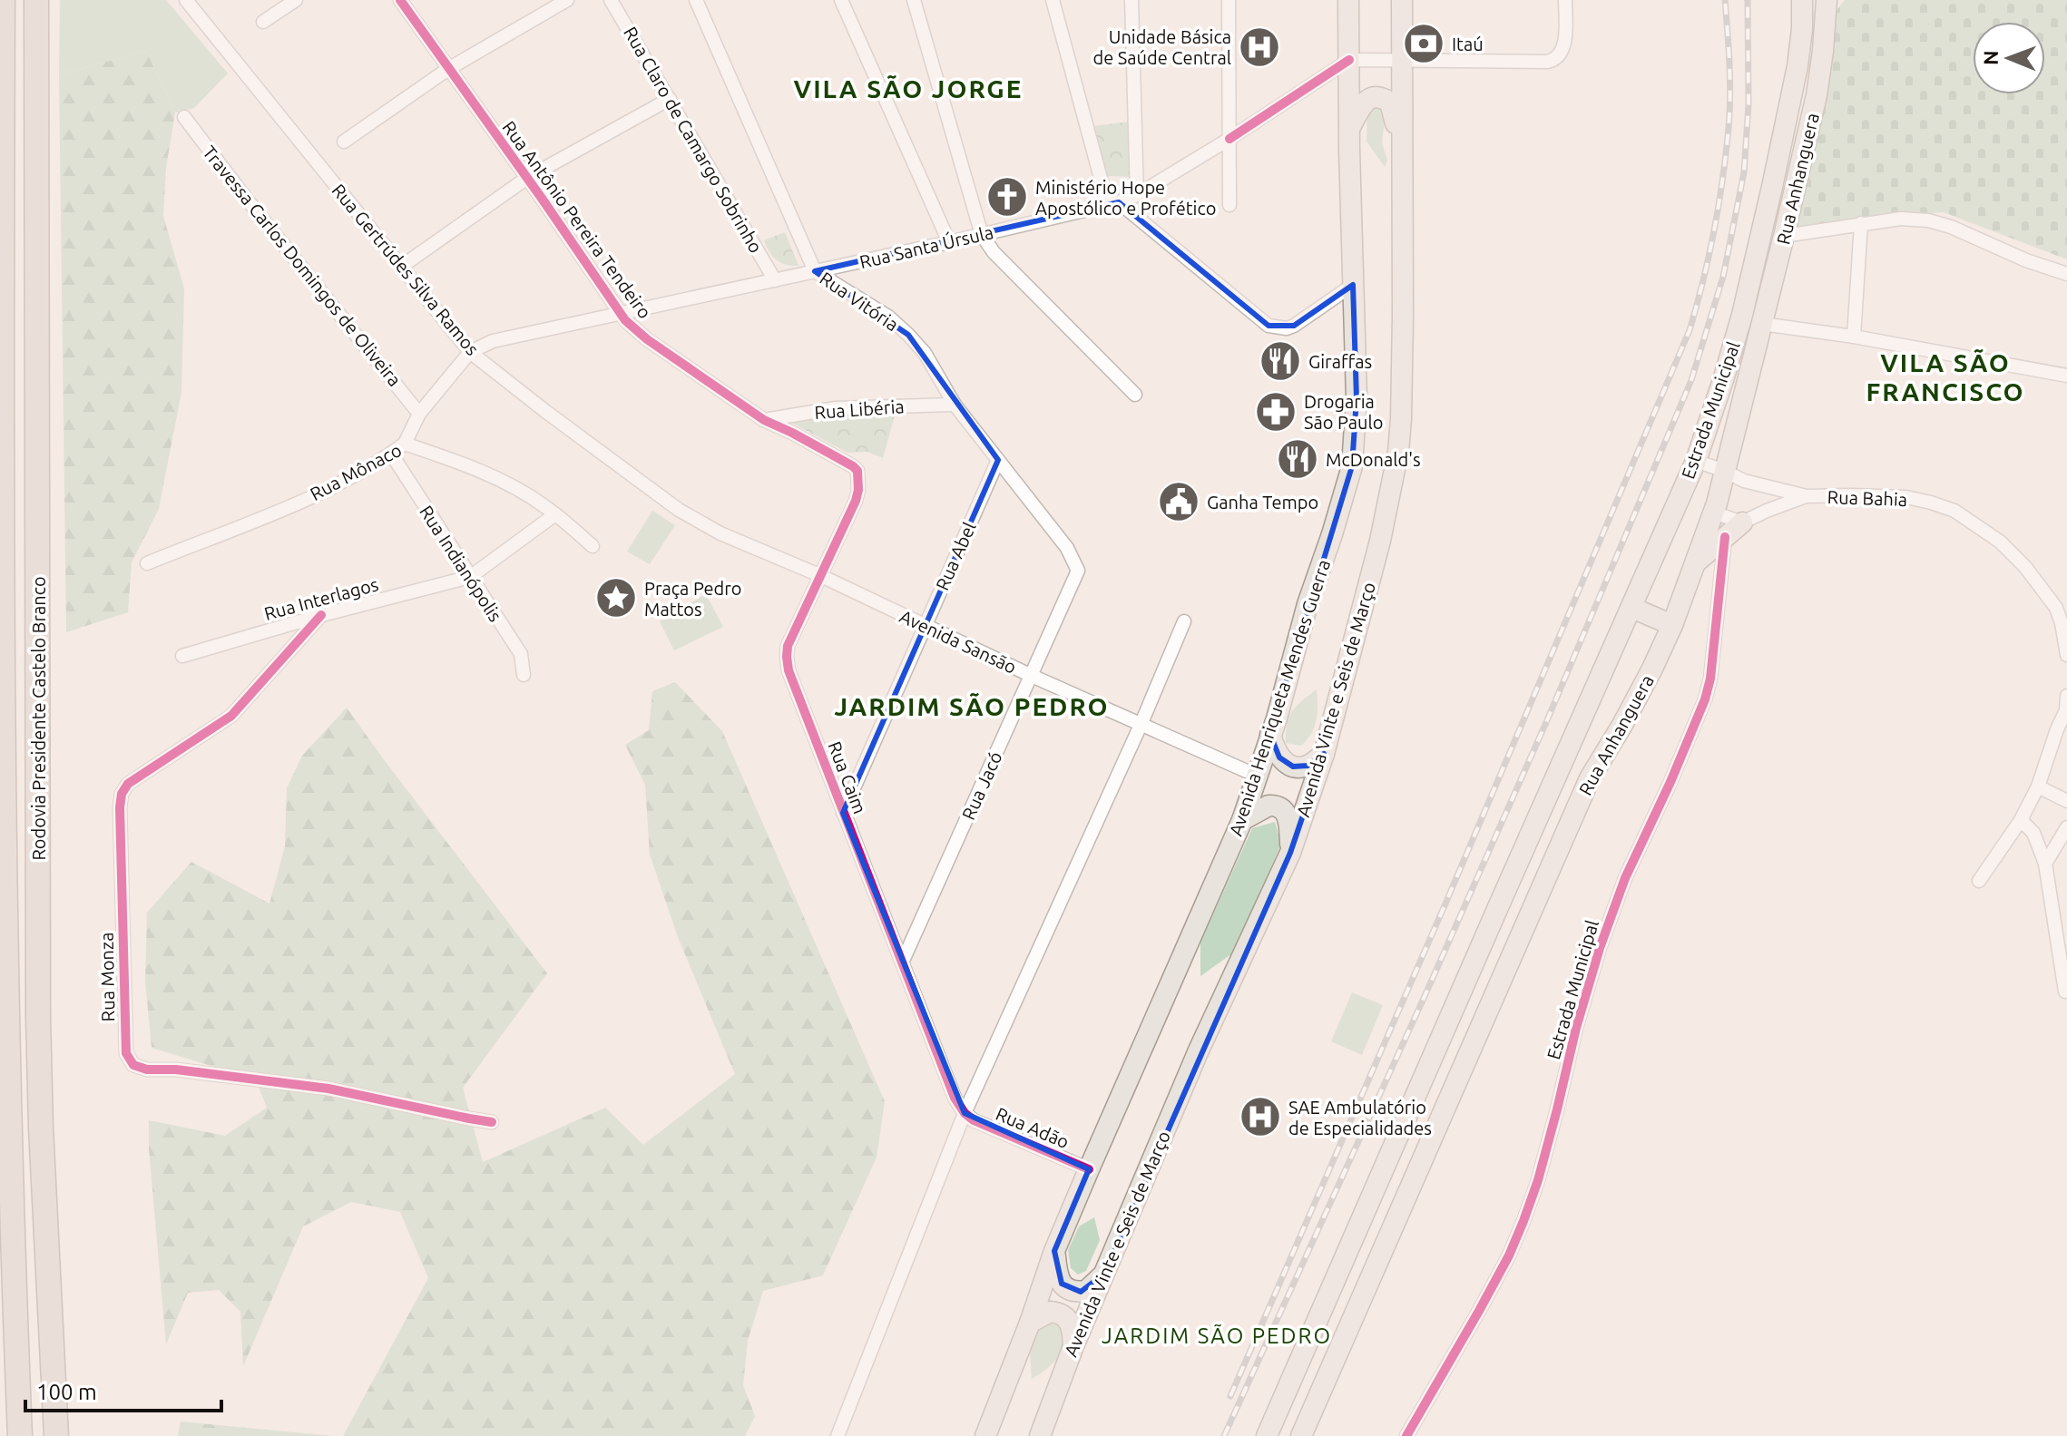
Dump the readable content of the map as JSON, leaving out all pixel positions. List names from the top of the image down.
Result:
{
  "streets": {
    "highway": ["Rodovia Presidente Castelo Branco"],
    "main road": [
      "Rua Anhanguera",
      "Estrada Municipal",
      "Avenida Henriqueta Mendes Guerra",
      "Avenida Vinte e Seis de Março"
    ],
    "street": [
      "Rua Claro de Camargo Sobrinho",
      "Rua Antônio Pereira Tendeiro",
      "Rua Santa Úrsula",
      "Travessa Carlos Domingos de Oliveira",
      "Rua Gertrúdes Silva Ramos",
      "Rua Vitória",
      "Rua Libéria",
      "Rua Mônaco",
      "Rua Bahia",
      "Rua Abel",
      "Rua Indianópolis",
      "Rua Interlagos",
      "Avenida Sansão",
      "Rua Caim",
      "Rua Jacó",
      "Rua Monza",
      "Rua Adão"
    ]
  },
  "crossings": [
    ["Rua Claro de Camargo Sobrinho", "Rua Santa Úrsula"],
    ["Rua Antônio Pereira Tendeiro", "Rua Santa Úrsula"],
    ["Rua Antônio Pereira Tendeiro", "Rua Libéria"],
    ["Rua Antônio Pereira Tendeiro", "Rua Caim"],
    ["Rua Santa Úrsula", "Rua Gertrúdes Silva Ramos"],
    ["Rua Santa Úrsula", "Rua Vitória"],
    ["Rua Santa Úrsula", "Avenida Henriqueta Mendes Guerra"],
    ["Rua Gertrúdes Silva Ramos", "Avenida Sansão"],
    ["Rua Gertrúdes Silva Ramos", "Rua Caim"],
    ["Rua Vitória", "Rua Libéria"],
    ["Rua Vitória", "Rua Abel"],
    ["Rua Vitória", "Rua Jacó"],
    ["Rua Mônaco", "Rua Indianópolis"],
    ["Rua Mônaco", "Rua Interlagos"],
    ["Rua Abel", "Avenida Sansão"],
    ["Rua Abel", "Rua Caim"],
    ["Rua Indianópolis", "Rua Interlagos"],
    ["Rua Interlagos", "Rua Monza"],
    ["Avenida Sansão", "Avenida Henriqueta Mendes Guerra"],
    ["Avenida Sansão", "Rua Caim"],
    ["Avenida Sansão", "Rua Jacó"],
    ["Avenida Henriqueta Mendes Guerra", "Rua Adão"],
    ["Rua Caim", "Rua Jacó"],
    ["Rua Caim", "Rua Adão"]
  ],
  "districts": [
    "VILA SÃO JORGE",
    "VILA SÃO FRANCISCO",
    "JARDIM SÃO PEDRO",
    "JARDIM SÃO PEDRO"
  ],
  "places": {
    "bank": ["Itaú"],
    "hospital": ["Unidade Básica de Saúde Central", "SAE Ambulatório de Especialidades"],
    "church": ["Ministério Hope Apostólico e Profético"],
    "restaurant": ["Giraffas", "McDonald's"],
    "pharmacy": ["Drogaria São Paulo"],
    "public building": ["Ganha Tempo"],
    "place": ["Praça Pedro Mattos"]
  },
  "scale_bar": "100 m",
  "north": "left"
}
